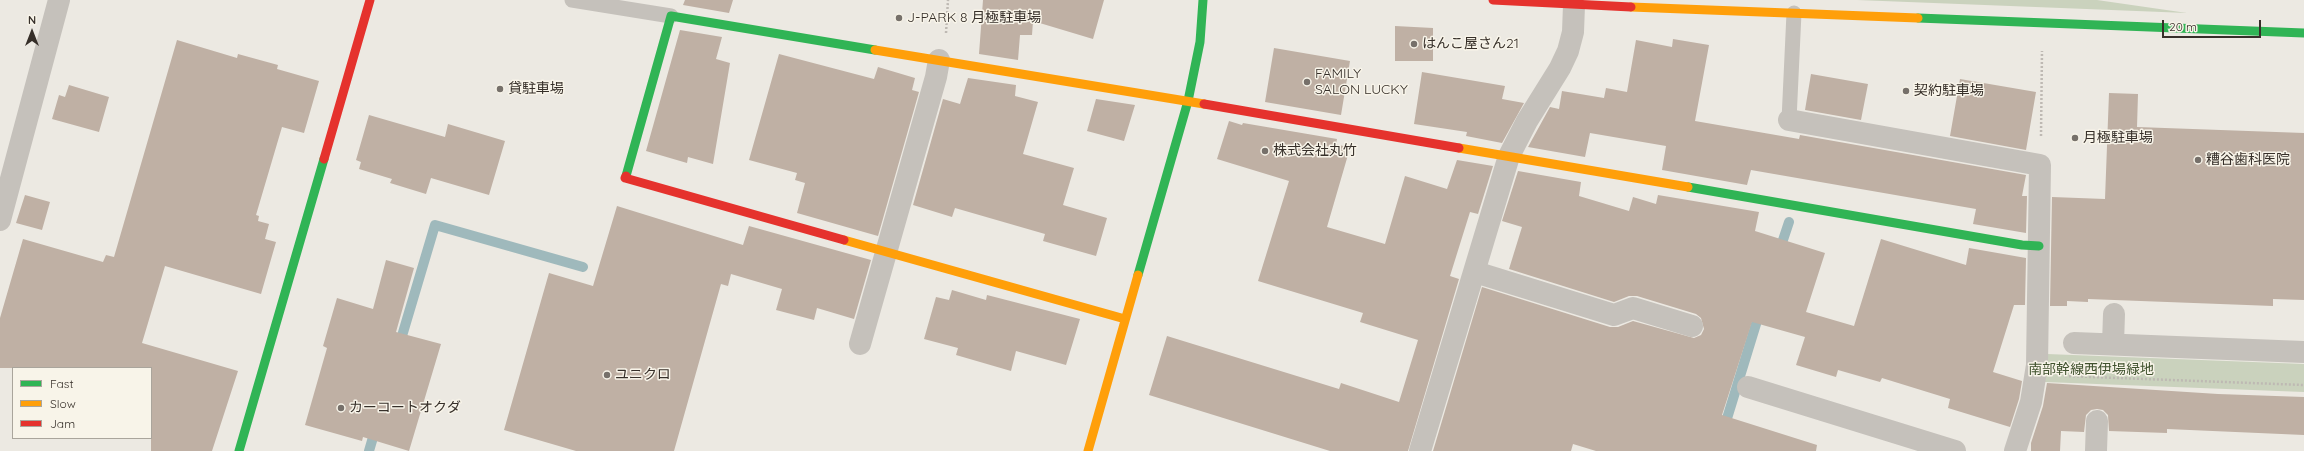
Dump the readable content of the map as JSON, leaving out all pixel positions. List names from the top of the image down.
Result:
{
  "parks": ["南部幹線西伊場緑地"],
  "places": [
    "J-PARK 8 月極駐車場",
    "はんこ屋さん21",
    "FAMILY SALON LUCKY",
    "貸駐車場",
    "契約駐車場",
    "月極駐車場",
    "株式会社丸竹",
    "糟谷歯科医院",
    "ユニクロ",
    "カーコートオクダ"
  ],
  "legend": ["Fast", "Slow", "Jam"],
  "scale_bar": "20 m",
  "north": "top"
}
